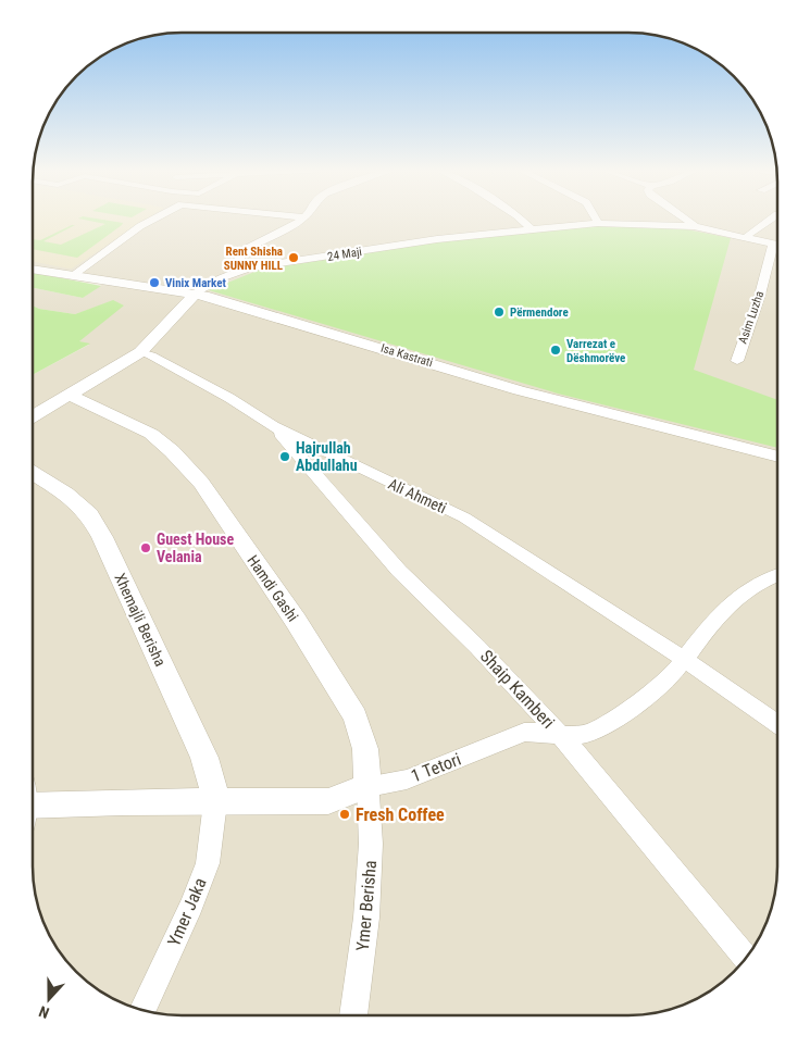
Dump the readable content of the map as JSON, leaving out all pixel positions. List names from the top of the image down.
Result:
{
  "streets": {
    "street": [
      "24 Maji",
      "Asim Luzha",
      "Isa Kastrati",
      "Ali Ahmeti",
      "Hamdi Gashi",
      "Xhemajli Berisha",
      "Shaip Kamberi",
      "1 Tetori",
      "Ymer Berisha",
      "Ymer Jaka"
    ]
  },
  "crossings": [
    ["24 Maji", "Isa Kastrati"],
    ["Ali Ahmeti", "Shaip Kamberi"],
    ["Ali Ahmeti", "1 Tetori"],
    ["Hamdi Gashi", "1 Tetori"],
    ["Hamdi Gashi", "Ymer Berisha"],
    ["Xhemajli Berisha", "1 Tetori"],
    ["Xhemajli Berisha", "Ymer Jaka"],
    ["Shaip Kamberi", "1 Tetori"],
    ["1 Tetori", "Ymer Berisha"],
    ["1 Tetori", "Ymer Jaka"]
  ],
  "places": [
    "Rent Shisha SUNNY HILL",
    "Vinix Market",
    "Përmendore",
    "Varrezat e Dëshmorëve",
    "Hajrullah Abdullahu",
    "Guest House Velania",
    "Fresh Coffee"
  ],
  "north": "bottom"
}
